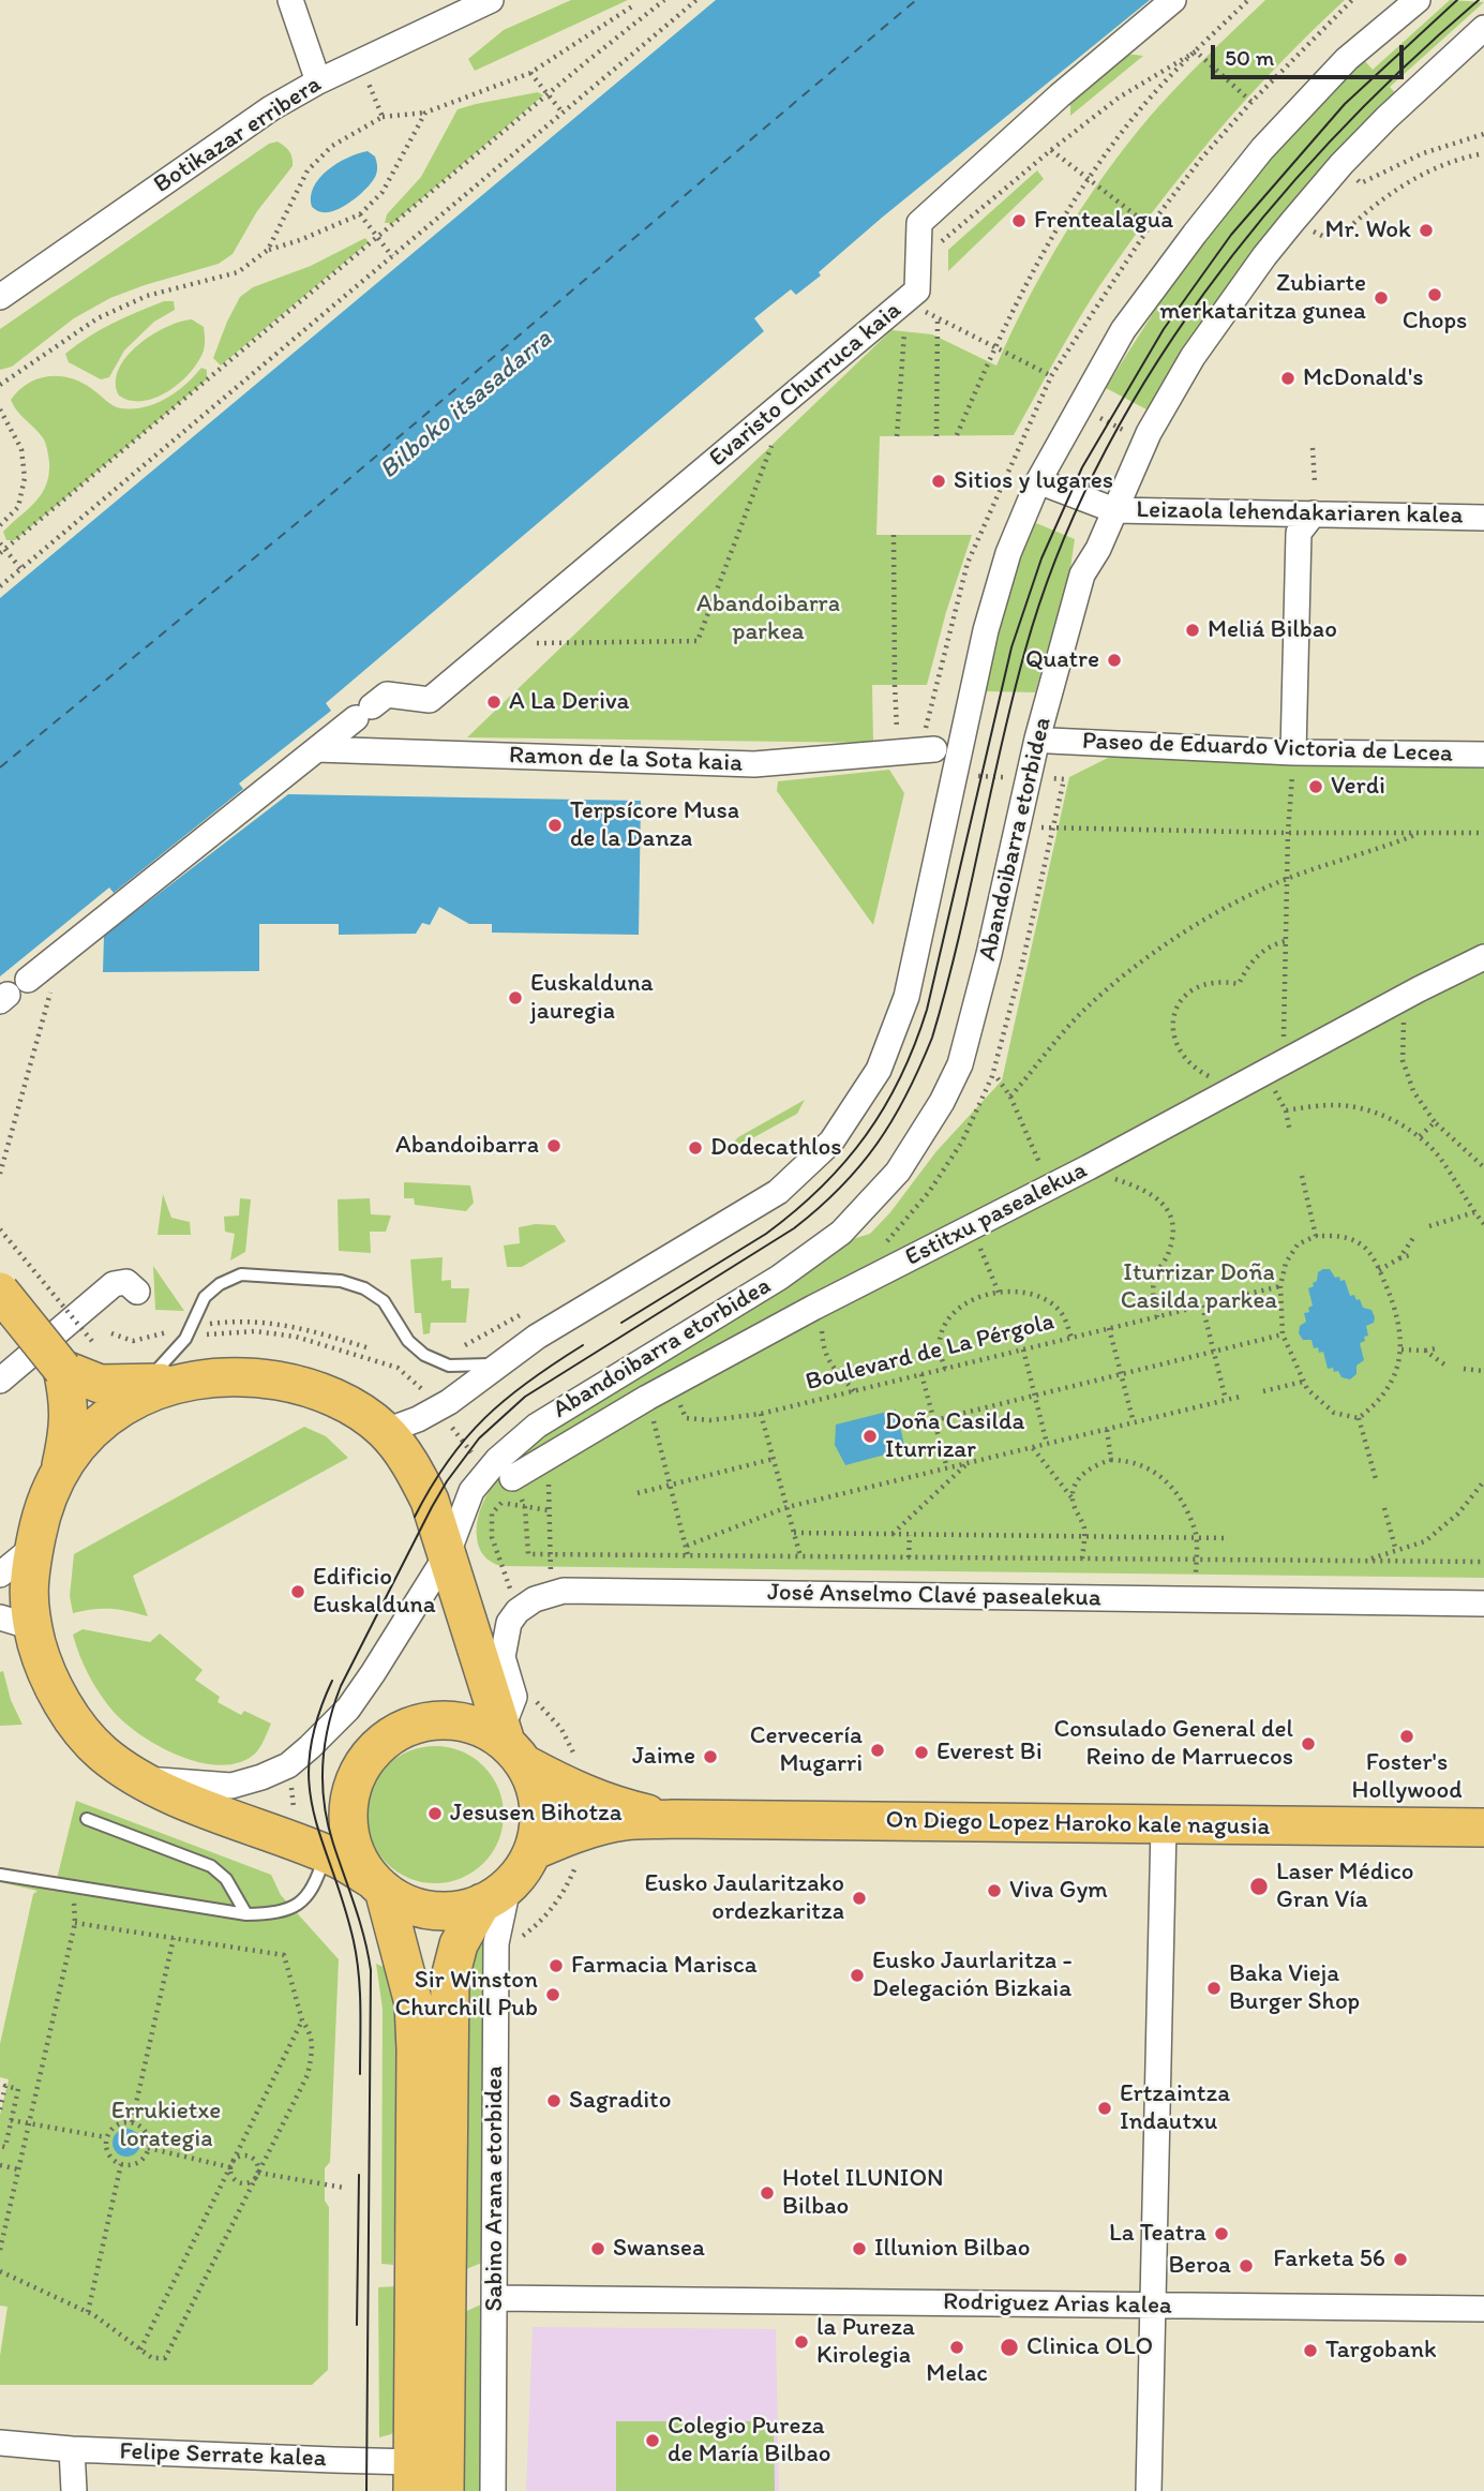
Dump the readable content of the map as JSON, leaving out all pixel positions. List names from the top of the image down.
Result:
{
  "streets": {
    "main road": ["On Diego Lopez Haroko kale nagusia", "Sabino Arana etorbidea"],
    "street": [
      "Botikazar erribera",
      "Evaristo Churruca kaia",
      "Leizaola lehendakariaren kalea",
      "Paseo de Eduardo Victoria de Lecea",
      "Ramon de la Sota kaia",
      "Abandoibarra etorbidea",
      "Estitxu pasealekua",
      "José Anselmo Clavé pasealekua",
      "Rodriguez Arias kalea",
      "Felipe Serrate kalea"
    ],
    "path": ["Boulevard de La Pérgola"]
  },
  "crossings": [
    ["Evaristo Churruca kaia", "Ramon de la Sota kaia"],
    ["Leizaola lehendakariaren kalea", "Abandoibarra etorbidea"],
    ["Estitxu pasealekua", "Boulevard de La Pérgola"],
    ["José Anselmo Clavé pasealekua", "On Diego Lopez Haroko kale nagusia"],
    ["José Anselmo Clavé pasealekua", "Sabino Arana etorbidea"],
    ["On Diego Lopez Haroko kale nagusia", "Sabino Arana etorbidea"],
    ["Sabino Arana etorbidea", "Rodriguez Arias kalea"],
    ["Sabino Arana etorbidea", "Felipe Serrate kalea"]
  ],
  "water": ["Bilboko itsasadarra"],
  "parks": ["Abandoibarra parkea", "Iturrizar Doña Casilda parkea", "Errukietxe lorategia"],
  "places": [
    "Frentealagua",
    "Mr. Wok",
    "Chops",
    "Zubiarte merkataritza gunea",
    "McDonald's",
    "Sitios y lugares",
    "Meliá Bilbao",
    "Quatre",
    "A La Deriva",
    "Verdi",
    "Terpsícore Musa de la Danza",
    "Euskalduna jauregia",
    "Abandoibarra",
    "Dodecathlos",
    "Doña Casilda Iturrizar",
    "Edificio Euskalduna",
    "Foster's Hollywood",
    "Consulado General del Reino de Marruecos",
    "Cervecería Mugarri",
    "Everest Bi",
    "Jaime",
    "Jesusen Bihotza",
    "Laser Médico Gran Vía",
    "Viva Gym",
    "Eusko Jaularitzako ordezkaritza",
    "Farmacia Marisca",
    "Eusko Jaurlaritza - Delegación Bizkaia",
    "Baka Vieja Burger Shop",
    "Sir Winston Churchill Pub",
    "Sagradito",
    "Ertzaintza Indautxu",
    "Hotel ILUNION Bilbao",
    "La Teatra",
    "Swansea",
    "Illunion Bilbao",
    "Farketa 56",
    "Beroa",
    "la Pureza Kirolegia",
    "Melac",
    "Clinica OLO",
    "Targobank",
    "Colegio Pureza de María Bilbao"
  ],
  "scale_bar": "50 m"
}
